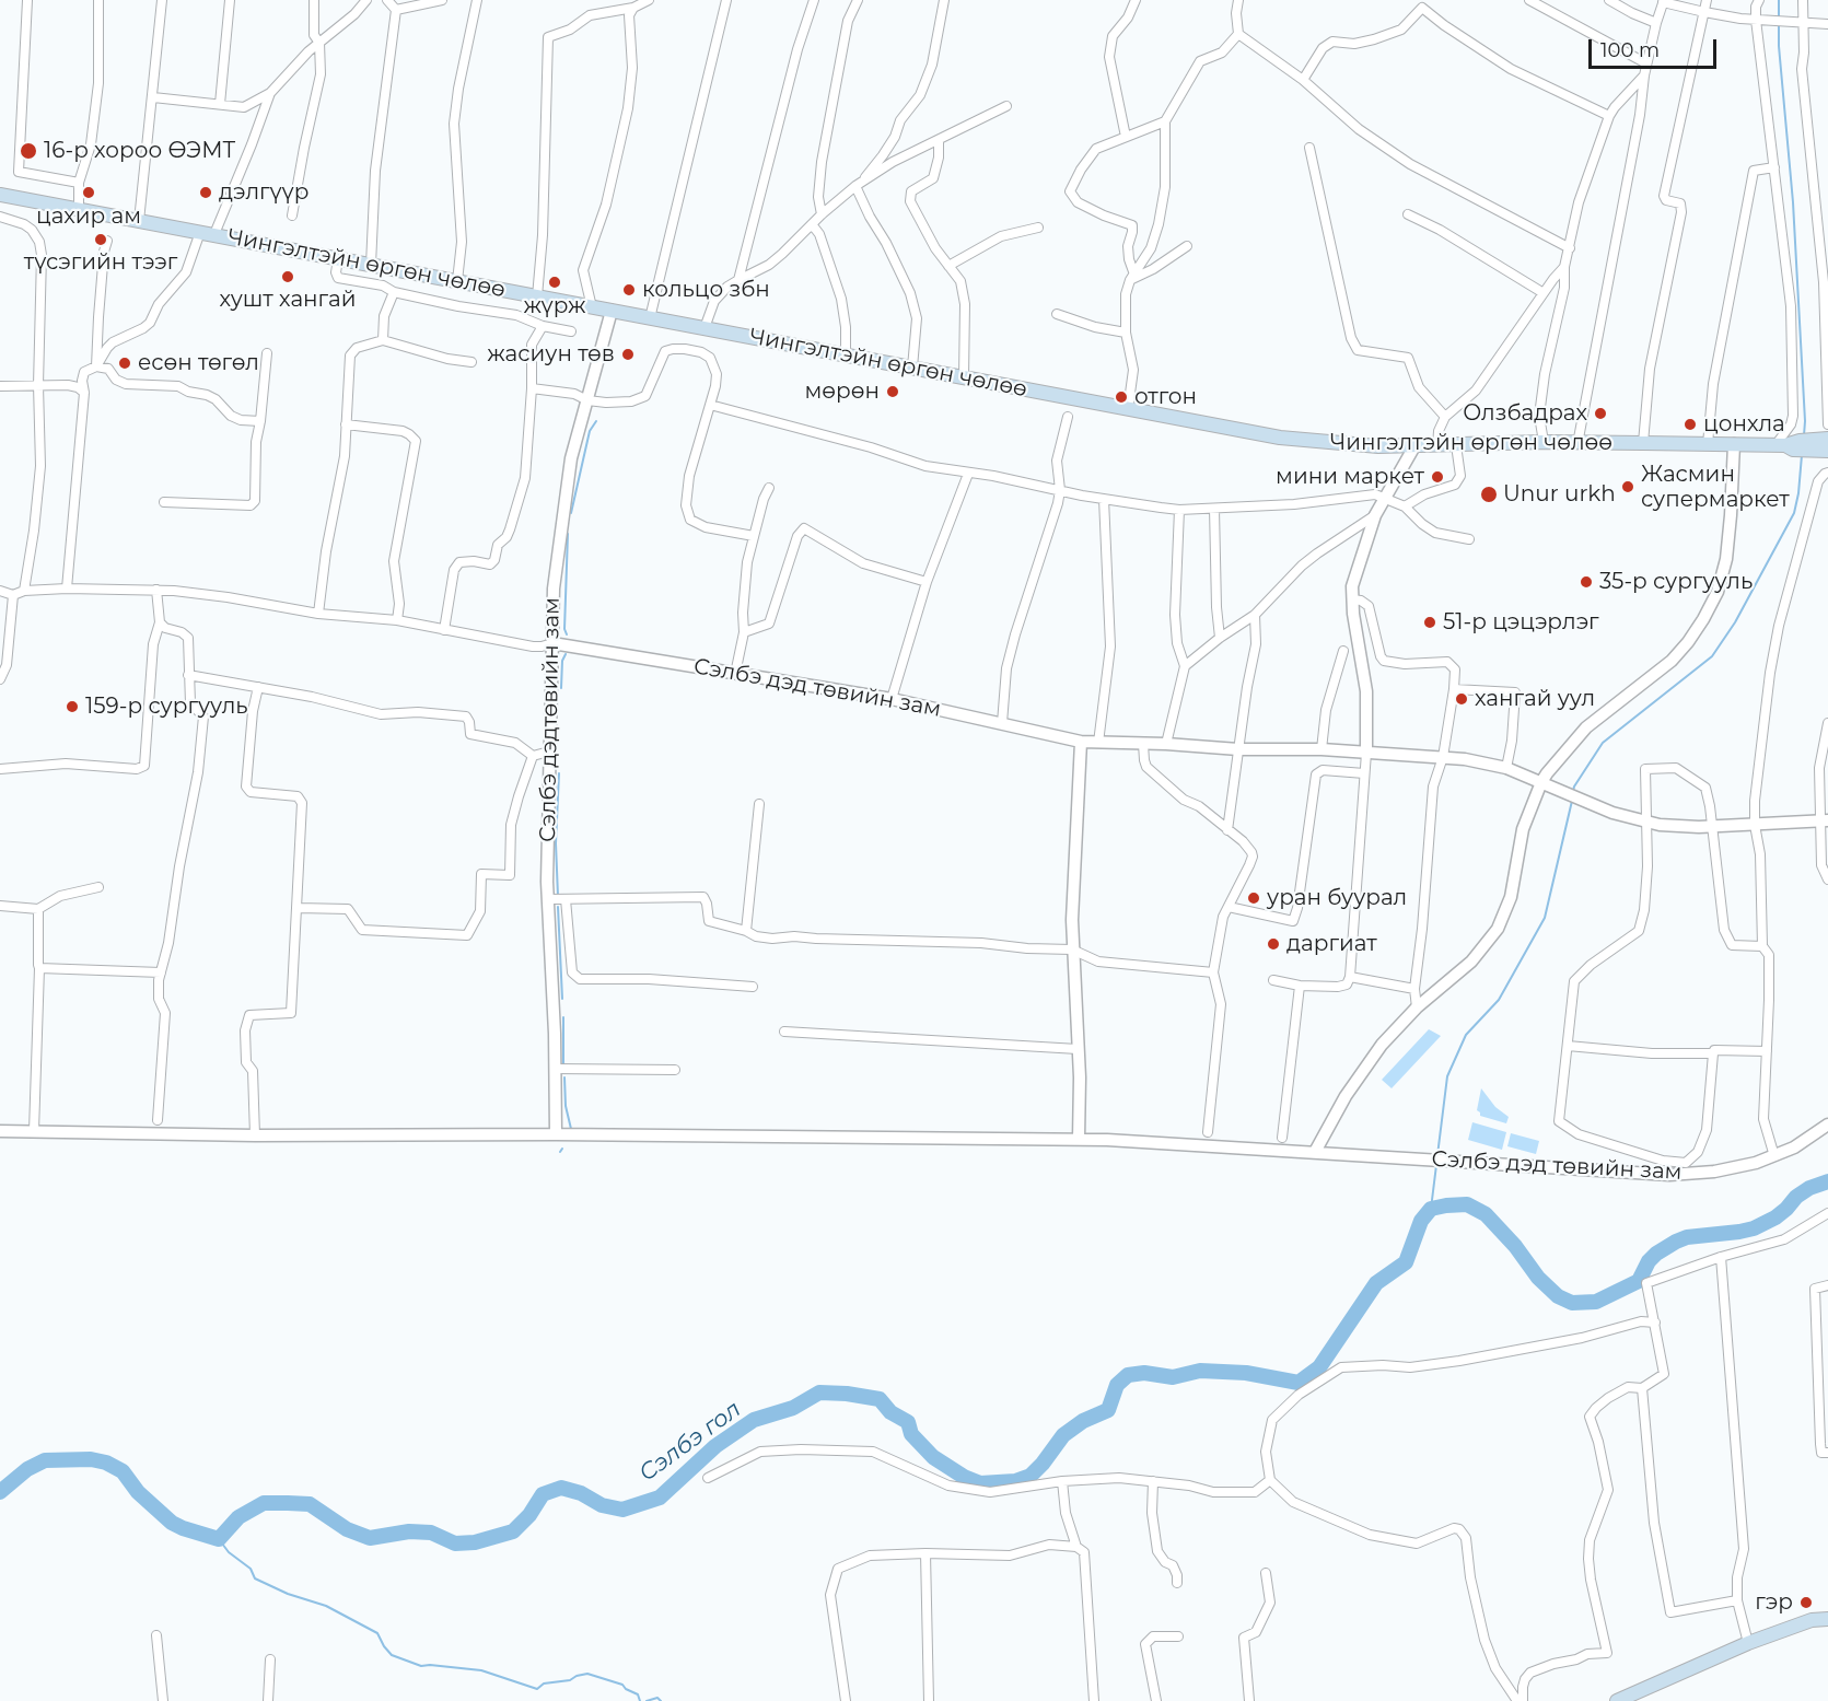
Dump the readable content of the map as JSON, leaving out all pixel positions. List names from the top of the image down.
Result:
{
  "streets": {
    "main road": ["Чингэлтэйн өргөн чөлөө"],
    "street": ["Сэлбэ дэд төвийн зам", "Сэлбэ дэдтөвийн зам"]
  },
  "crossings": [
    ["Чингэлтэйн өргөн чөлөө", "Сэлбэ дэдтөвийн зам"],
    ["Сэлбэ дэд төвийн зам", "Сэлбэ дэдтөвийн зам"]
  ],
  "water": ["Сэлбэ гол"],
  "places": [
    "16-р хороо ӨЭМТ",
    "цахир ам",
    "дэлгүүр",
    "түсэгийн тээг",
    "хушт хангай",
    "жүрж",
    "кольцо збн",
    "жасиун төв",
    "есөн төгөл",
    "мөрөн",
    "отгон",
    "Олзбадрах",
    "цонхла",
    "мини маркет",
    "Жасмин супермаркет",
    "Unur urkh",
    "35-р сургууль",
    "51-р цэцэрлэг",
    "хангай уул",
    "159-р сургууль",
    "уран буурал",
    "даргиат",
    "гэр"
  ],
  "scale_bar": "100 m"
}
